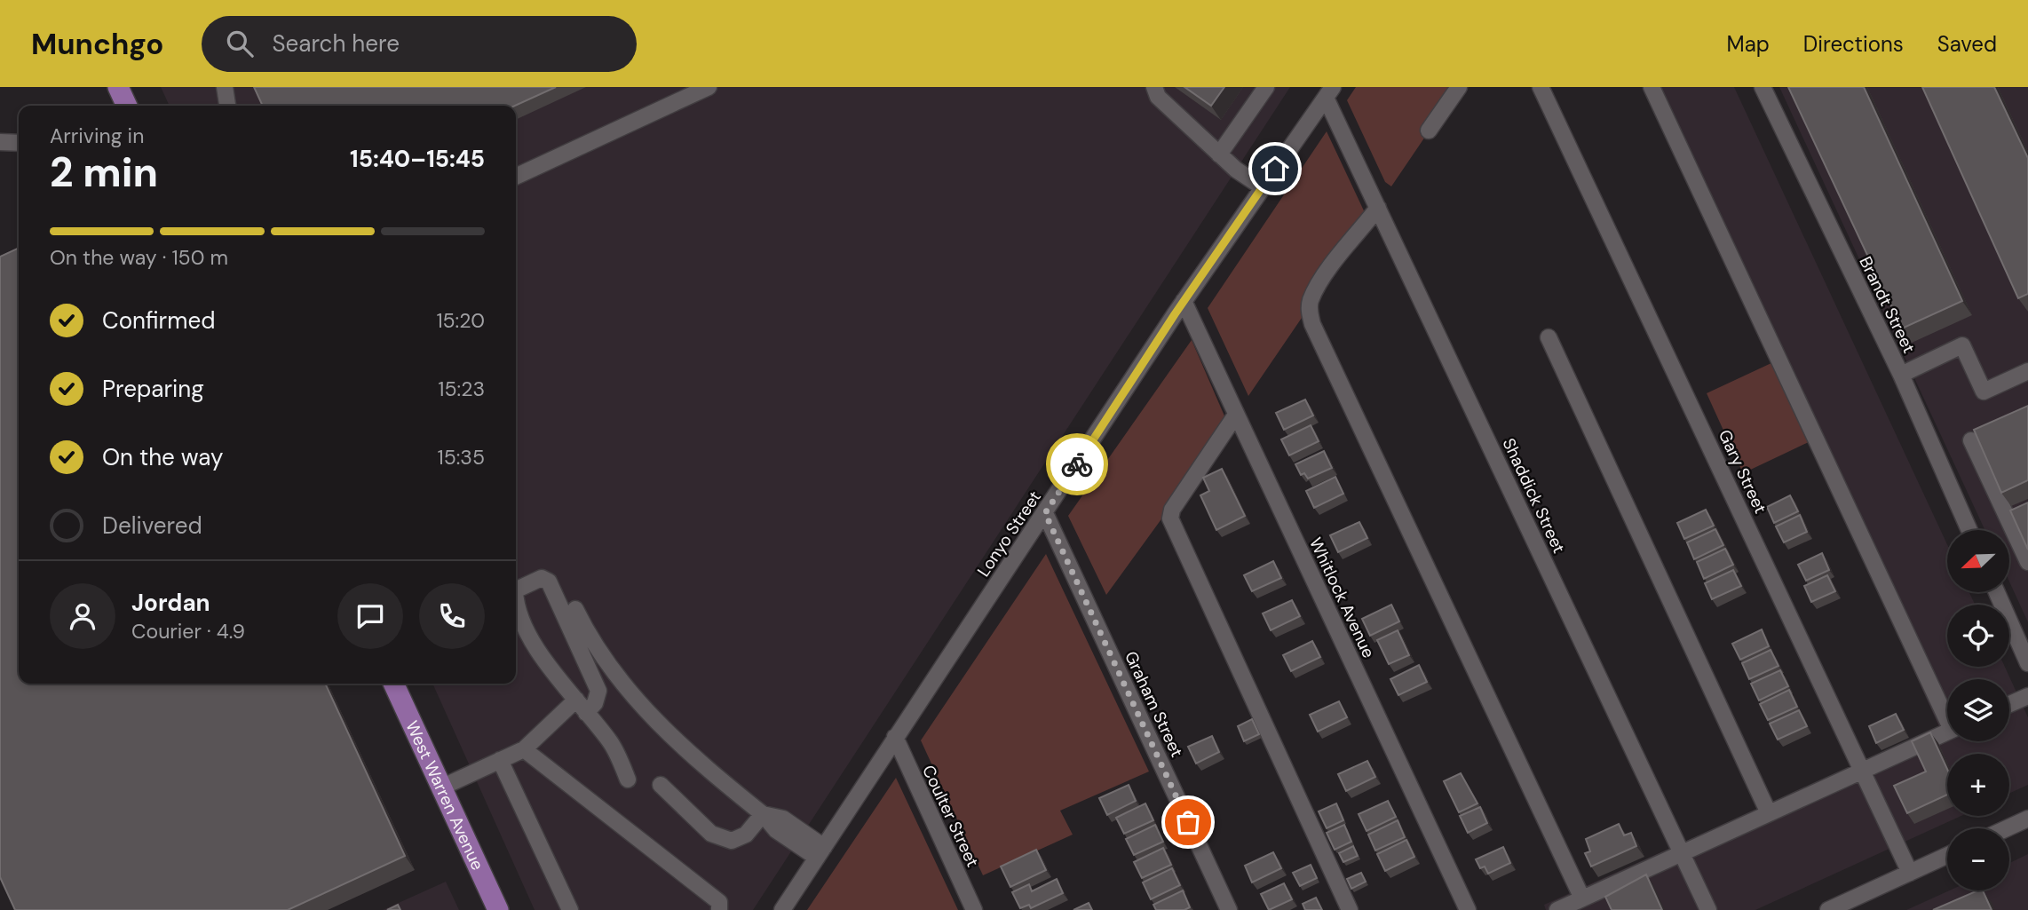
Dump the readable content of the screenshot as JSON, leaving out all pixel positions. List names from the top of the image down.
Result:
{
  "streets": {
    "main road": ["West Warren Avenue"],
    "street": [
      "Brandt Street",
      "Gary Street",
      "Shaddick Street",
      "Lonyo Street",
      "Whitlock Avenue",
      "Graham Street",
      "Coulter Street"
    ]
  },
  "crossings": [
    ["Shaddick Street", "Lonyo Street"],
    ["Lonyo Street", "Whitlock Avenue"],
    ["Lonyo Street", "Graham Street"],
    ["Lonyo Street", "Coulter Street"]
  ],
  "north": "bottom left",
  "page": {
    "header": "Munchgo",
    "search": "Search here",
    "nav": ["Map", "Directions", "Saved"],
    "heading": ["2 min", "Arriving in", "15:40–15:45"],
    "panel": ["Jordan", "Courier · 4.9"],
    "bar": "On the way · 150 m",
    "list": [
      ["Confirmed", "15:20"],
      ["Preparing", "15:23"],
      ["On the way", "15:35"],
      "Delivered"
    ],
    "map_buttons": ["+", "−"]
  }
}
